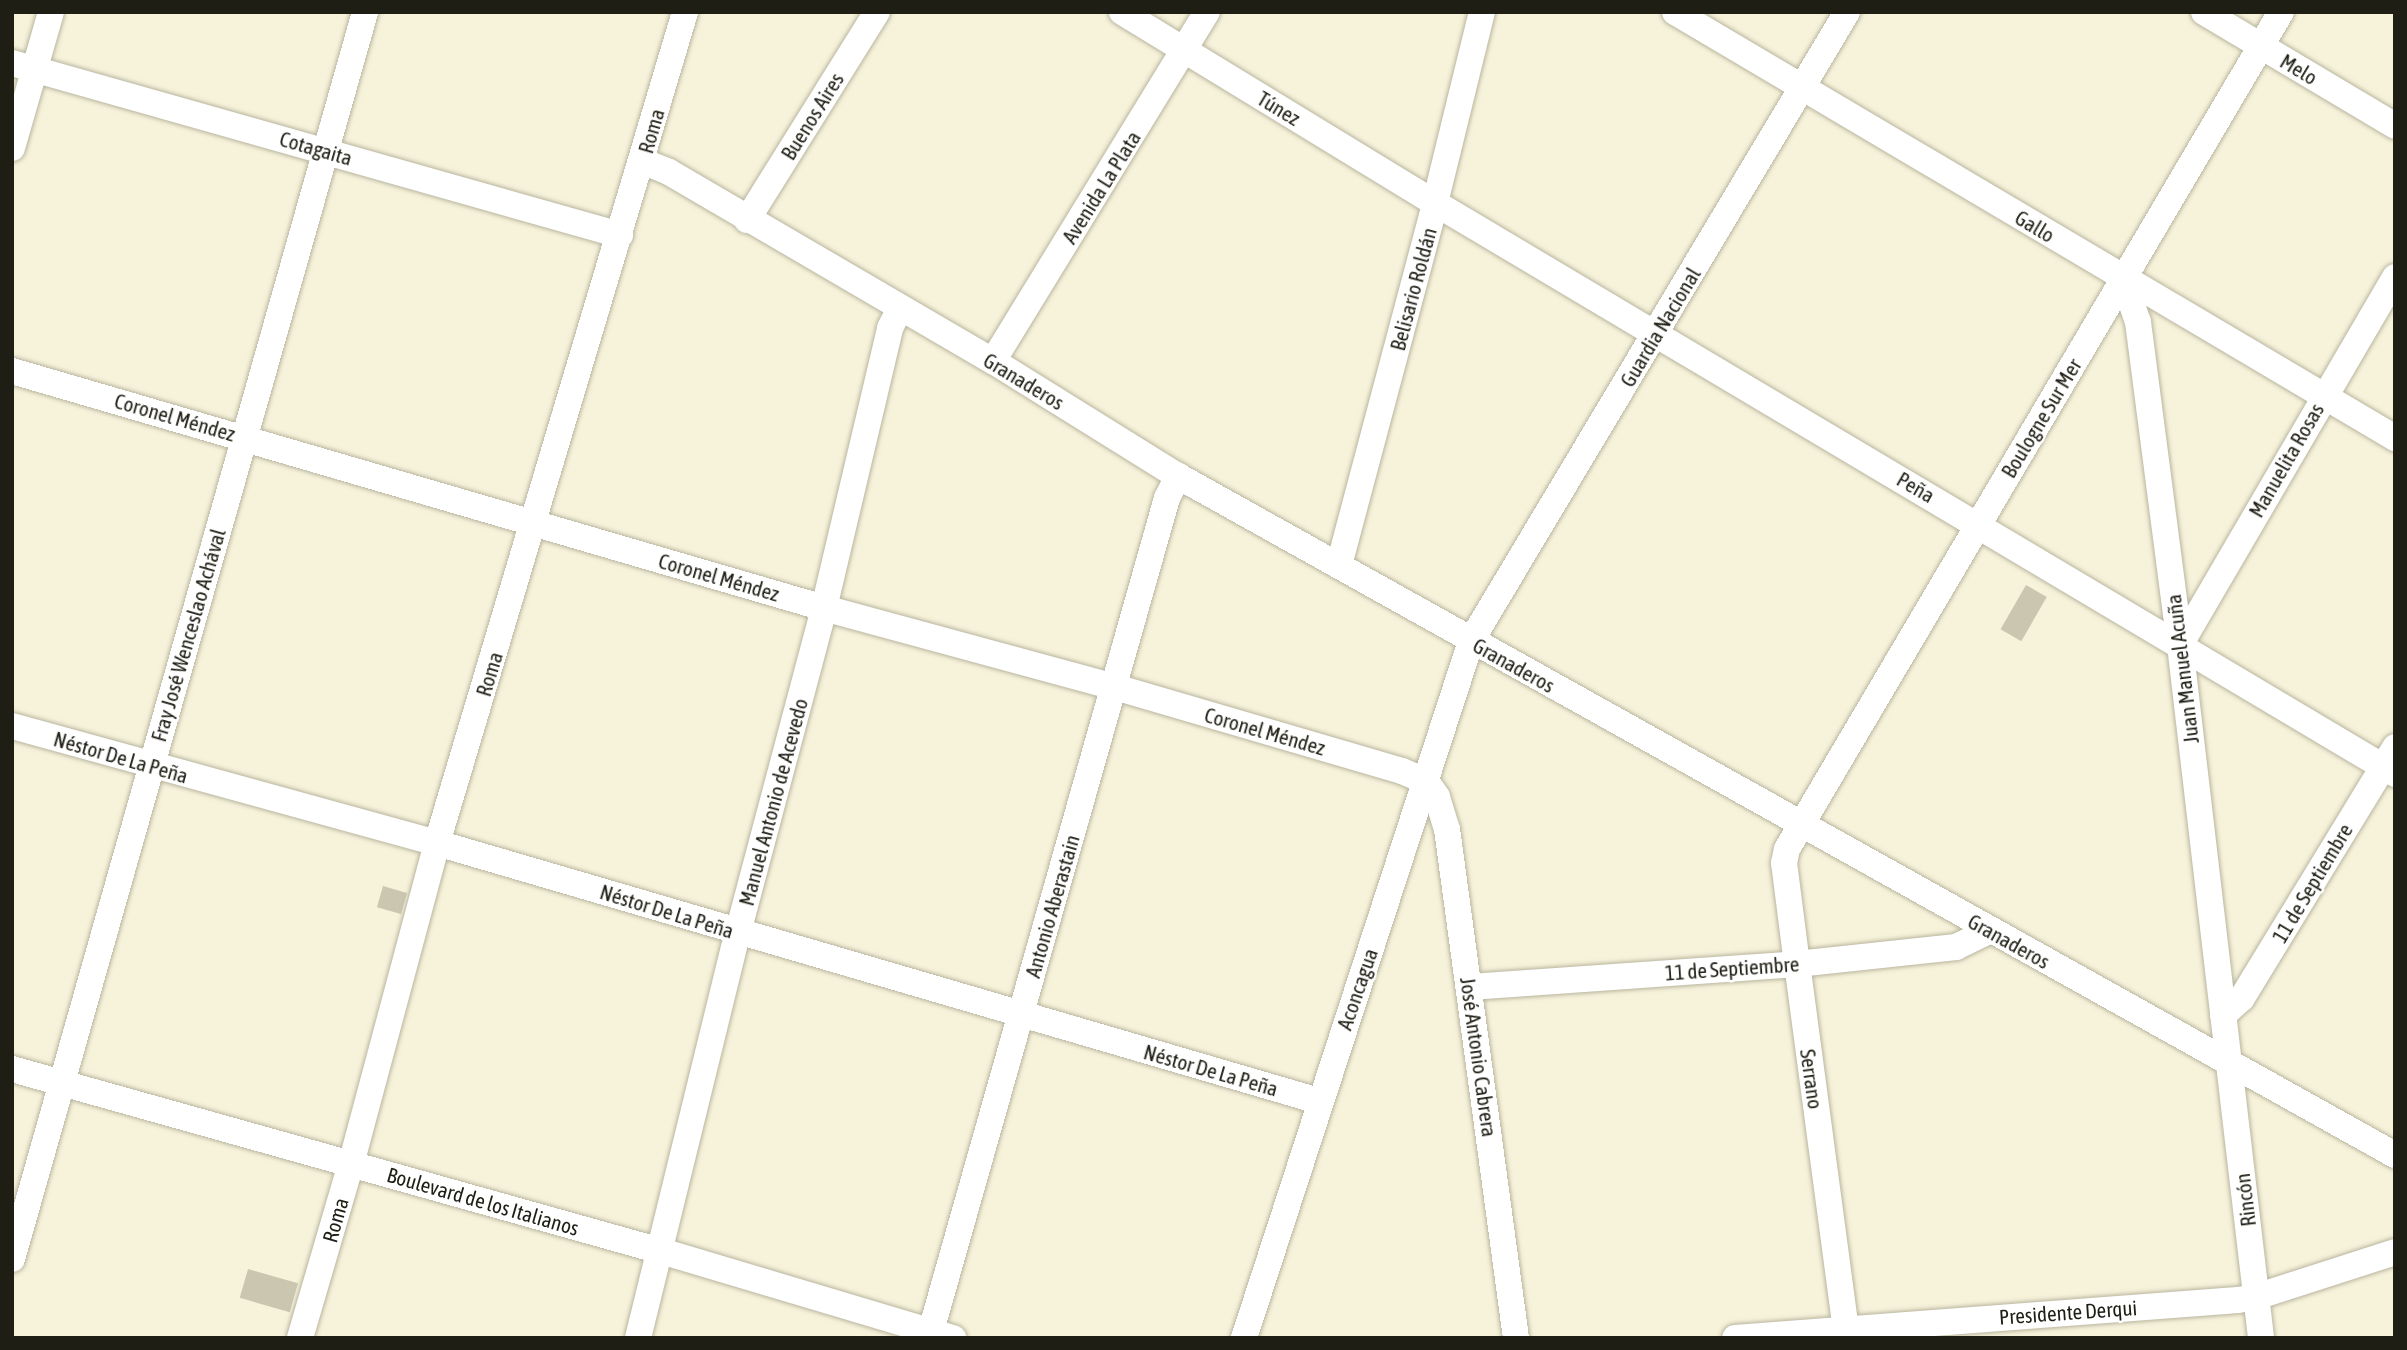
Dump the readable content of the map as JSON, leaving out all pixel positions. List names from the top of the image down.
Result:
{
  "streets": {
    "street": [
      "Melo",
      "Túnez",
      "Buenos Aires",
      "Roma",
      "Cotagaita",
      "Avenida La Plata",
      "Gallo",
      "Belisario Roldán",
      "Guardia Nacional",
      "Granaderos",
      "Coronel Méndez",
      "Boulogne Sur Mer",
      "Manuelita Rosas",
      "Peña",
      "Fray José Wenceslao Achával",
      "Juan Manuel Acuña",
      "Néstor De La Peña",
      "Manuel Antonio de Acevedo",
      "11 de Septiembre",
      "Antonio Aberastain",
      "Aconcagua",
      "José Antonio Cabrera",
      "Serrano",
      "Rincón",
      "Boulevard de los Italianos",
      "Presidente Derqui"
    ]
  },
  "crossings": [
    ["Melo", "Boulogne Sur Mer"],
    ["Túnez", "Avenida La Plata"],
    ["Túnez", "Belisario Roldán"],
    ["Túnez", "Peña"],
    ["Buenos Aires", "Granaderos"],
    ["Roma", "Cotagaita"],
    ["Roma", "Granaderos"],
    ["Roma", "Coronel Méndez"],
    ["Roma", "Néstor De La Peña"],
    ["Roma", "Boulevard de los Italianos"],
    ["Cotagaita", "Fray José Wenceslao Achával"],
    ["Avenida La Plata", "Granaderos"],
    ["Gallo", "Guardia Nacional"],
    ["Gallo", "Boulogne Sur Mer"],
    ["Gallo", "Manuelita Rosas"],
    ["Gallo", "Juan Manuel Acuña"],
    ["Belisario Roldán", "Granaderos"],
    ["Belisario Roldán", "Peña"],
    ["Guardia Nacional", "Granaderos"],
    ["Guardia Nacional", "Peña"],
    ["Guardia Nacional", "Aconcagua"],
    ["Granaderos", "Boulogne Sur Mer"],
    ["Granaderos", "Juan Manuel Acuña"],
    ["Granaderos", "Manuel Antonio de Acevedo"],
    ["Granaderos", "11 de Septiembre"],
    ["Granaderos", "Antonio Aberastain"],
    ["Granaderos", "Aconcagua"],
    ["Granaderos", "Serrano"],
    ["Granaderos", "Rincón"],
    ["Coronel Méndez", "Fray José Wenceslao Achával"],
    ["Coronel Méndez", "Manuel Antonio de Acevedo"],
    ["Coronel Méndez", "Antonio Aberastain"],
    ["Coronel Méndez", "Aconcagua"],
    ["Coronel Méndez", "José Antonio Cabrera"],
    ["Boulogne Sur Mer", "Peña"],
    ["Boulogne Sur Mer", "Juan Manuel Acuña"],
    ["Boulogne Sur Mer", "Serrano"],
    ["Manuelita Rosas", "Peña"],
    ["Manuelita Rosas", "Juan Manuel Acuña"],
    ["Peña", "Juan Manuel Acuña"],
    ["Peña", "11 de Septiembre"],
    ["Fray José Wenceslao Achával", "Néstor De La Peña"],
    ["Fray José Wenceslao Achával", "Boulevard de los Italianos"],
    ["Juan Manuel Acuña", "11 de Septiembre"],
    ["Juan Manuel Acuña", "Rincón"],
    ["Néstor De La Peña", "Manuel Antonio de Acevedo"],
    ["Néstor De La Peña", "Antonio Aberastain"],
    ["Néstor De La Peña", "Aconcagua"],
    ["Manuel Antonio de Acevedo", "Boulevard de los Italianos"],
    ["11 de Septiembre", "José Antonio Cabrera"],
    ["11 de Septiembre", "Serrano"],
    ["Antonio Aberastain", "Boulevard de los Italianos"],
    ["Aconcagua", "José Antonio Cabrera"],
    ["Serrano", "Presidente Derqui"],
    ["Rincón", "Presidente Derqui"]
  ]
}
